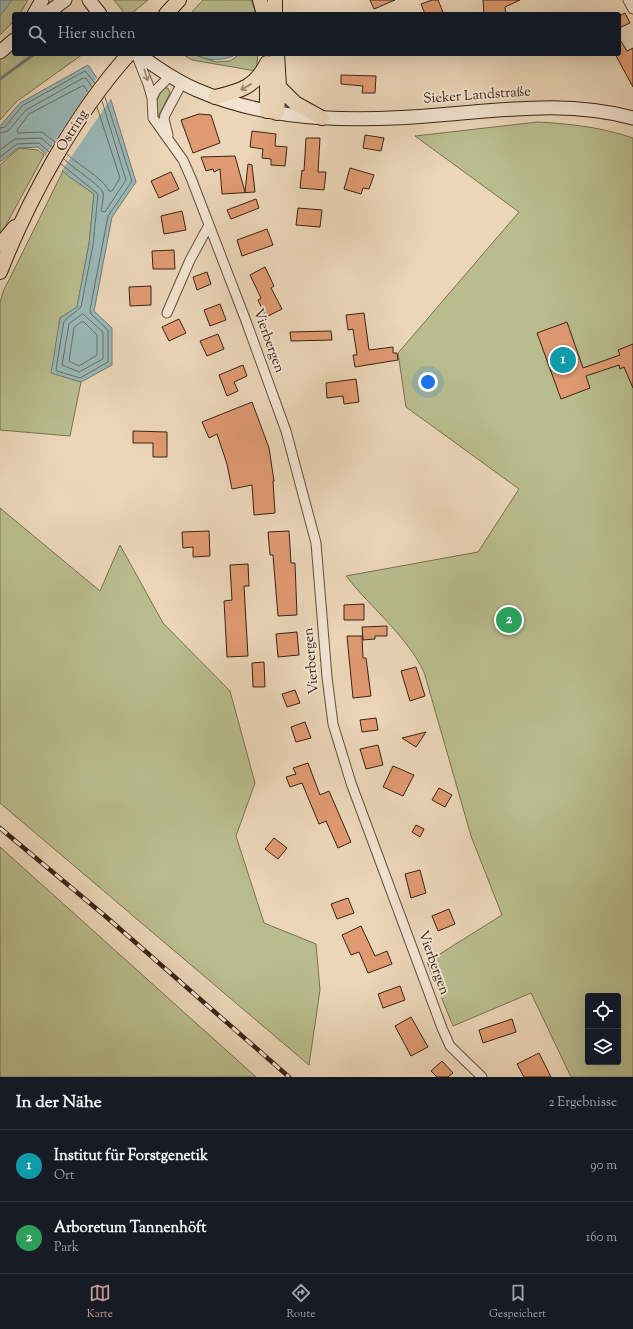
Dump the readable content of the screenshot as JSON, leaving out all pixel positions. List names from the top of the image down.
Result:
{
  "streets": {
    "main road": ["Sieker Landstraße", "Ostring"],
    "street": ["Vierbergen"]
  },
  "crossings": [
    ["Sieker Landstraße", "Vierbergen"]
  ],
  "page": {
    "search": "Hier suchen",
    "pins": ["1", "2"],
    "heading": ["In der Nähe", "2 Ergebnisse"],
    "list": [
      {
        "mark": "1",
        "name": "Institut für Forstgenetik",
        "note": "Ort",
        "value": "90 m"
      },
      {
        "mark": "2",
        "name": "Arboretum Tannenhöft",
        "note": "Park",
        "value": "160 m"
      }
    ],
    "nav": ["Karte", "Route", "Gespeichert"]
  }
}
